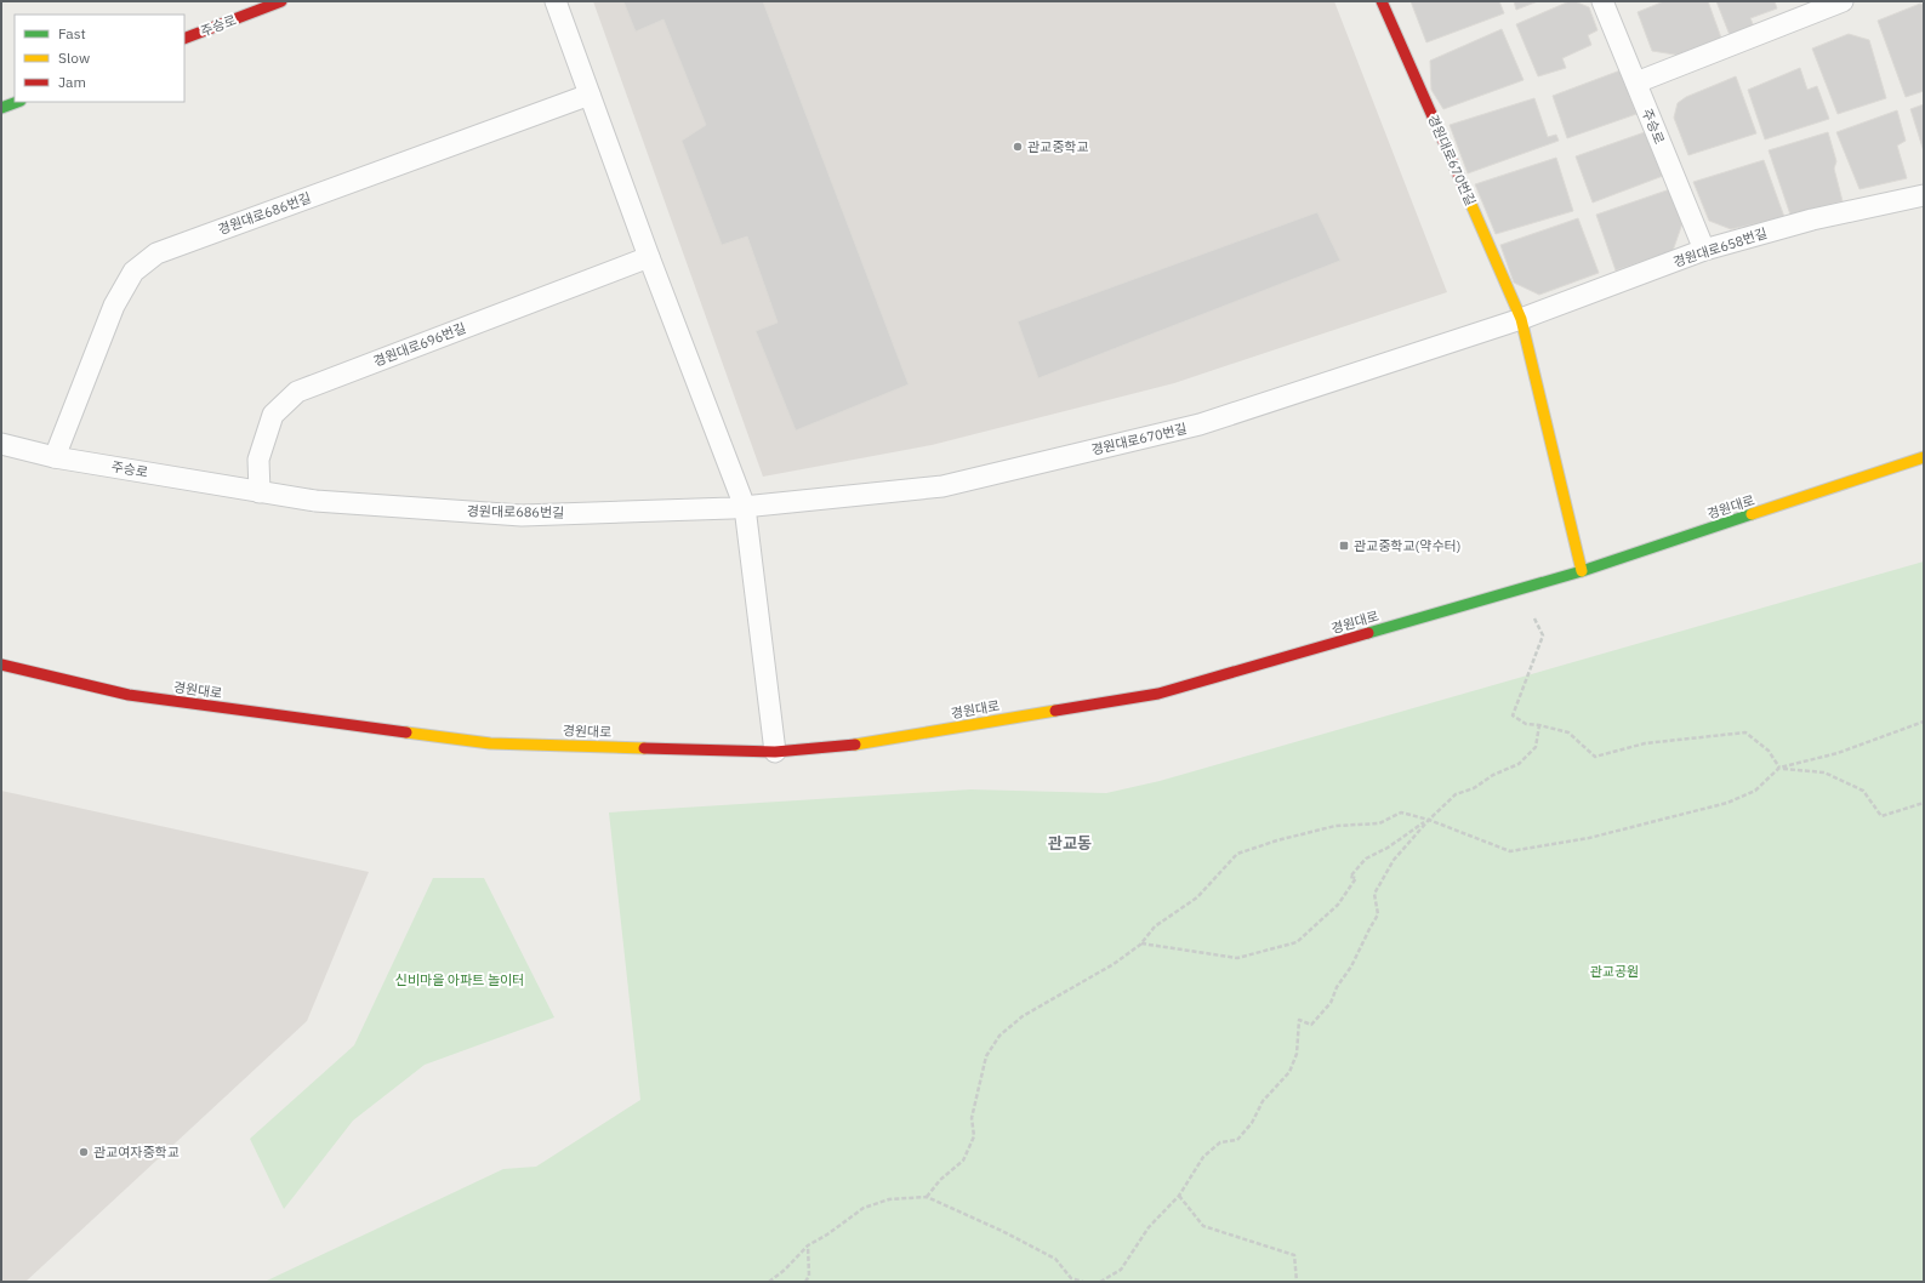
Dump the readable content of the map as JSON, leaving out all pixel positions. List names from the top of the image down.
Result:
{
  "streets": {
    "main road": ["주승로", "경원대로670번길", "경원대로"],
    "lane": ["경원대로686번길", "경원대로658번길", "경원대로696번길"]
  },
  "crossings": [
    ["주승로", "경원대로686번길"],
    ["주승로", "경원대로658번길"],
    ["주승로", "경원대로696번길"],
    ["경원대로670번길", "경원대로686번길"],
    ["경원대로670번길", "경원대로658번길"],
    ["경원대로670번길", "경원대로"],
    ["경원대로686번길", "경원대로696번길"]
  ],
  "districts": ["관교동"],
  "parks": ["관교공원", "신비마을 아파트 놀이터"],
  "places": {
    "other": ["관교중학교", "관교여자중학교"],
    "transit": ["관교중학교(약수터)"]
  },
  "legend": ["Fast", "Slow", "Jam"]
}
